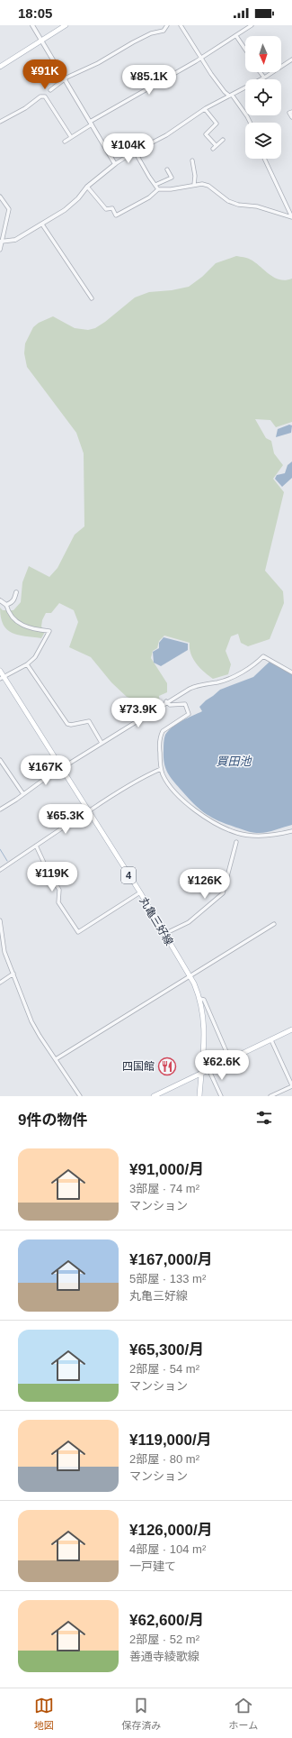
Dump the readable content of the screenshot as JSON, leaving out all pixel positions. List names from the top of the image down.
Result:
{
  "streets": {
    "main road": ["4", "丸亀三好線"]
  },
  "water": ["買田池"],
  "places": {
    "restaurant": ["四国館"]
  },
  "north": "bottom",
  "page": {
    "status": "18:05",
    "price": [
      "¥91K",
      "¥85.1K",
      "¥104K",
      "¥73.9K",
      "¥167K",
      "¥65.3K",
      "¥119K",
      "¥126K",
      "¥62.6K"
    ],
    "heading": "9件の物件",
    "list": [
      {
        "name": "¥91,000/月",
        "note": "3部屋 · 74 m² · マンション"
      },
      {
        "name": "¥167,000/月",
        "note": "5部屋 · 133 m² · 丸亀三好線"
      },
      {
        "name": "¥65,300/月",
        "note": "2部屋 · 54 m² · マンション"
      },
      {
        "name": "¥119,000/月",
        "note": "2部屋 · 80 m² · マンション"
      },
      {
        "name": "¥126,000/月",
        "note": "4部屋 · 104 m² · 一戸建て"
      },
      {
        "name": "¥62,600/月",
        "note": "2部屋 · 52 m² · 善通寺綾歌線"
      }
    ],
    "tabs": ["地図", "保存済み", "ホーム"]
  }
}
